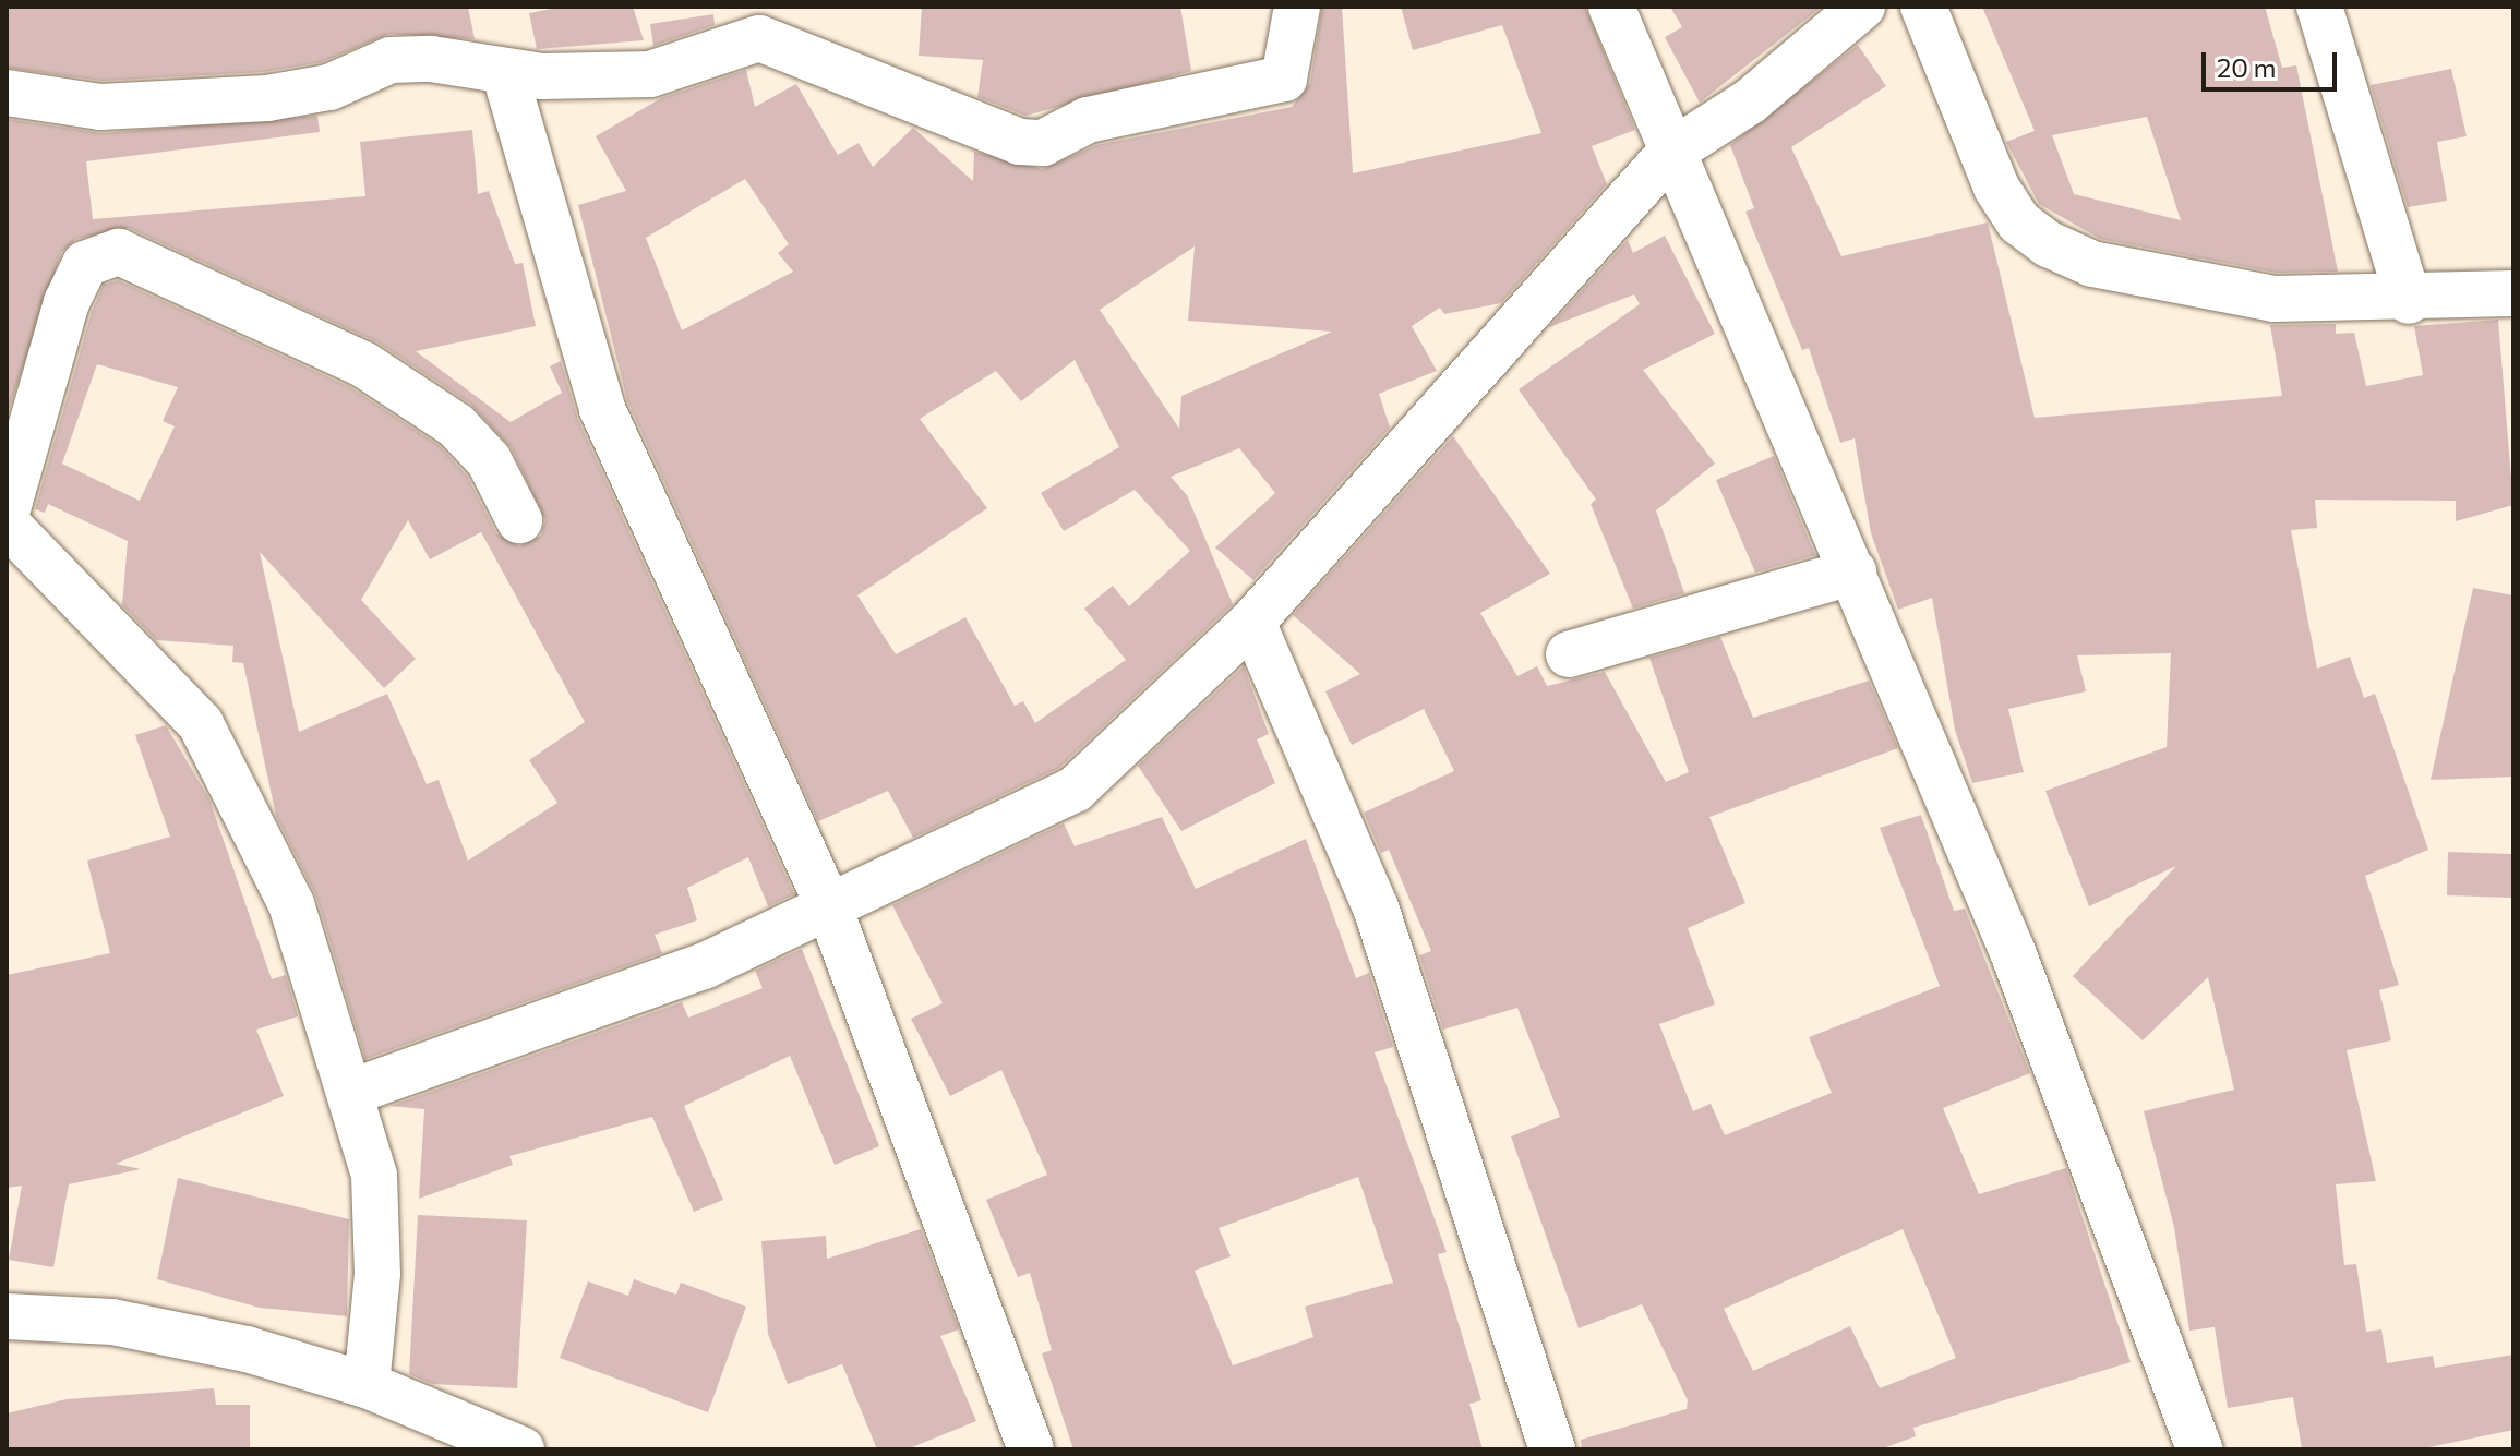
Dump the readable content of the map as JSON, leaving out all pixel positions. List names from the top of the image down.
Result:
{
  "scale_bar": "20 m"
}
